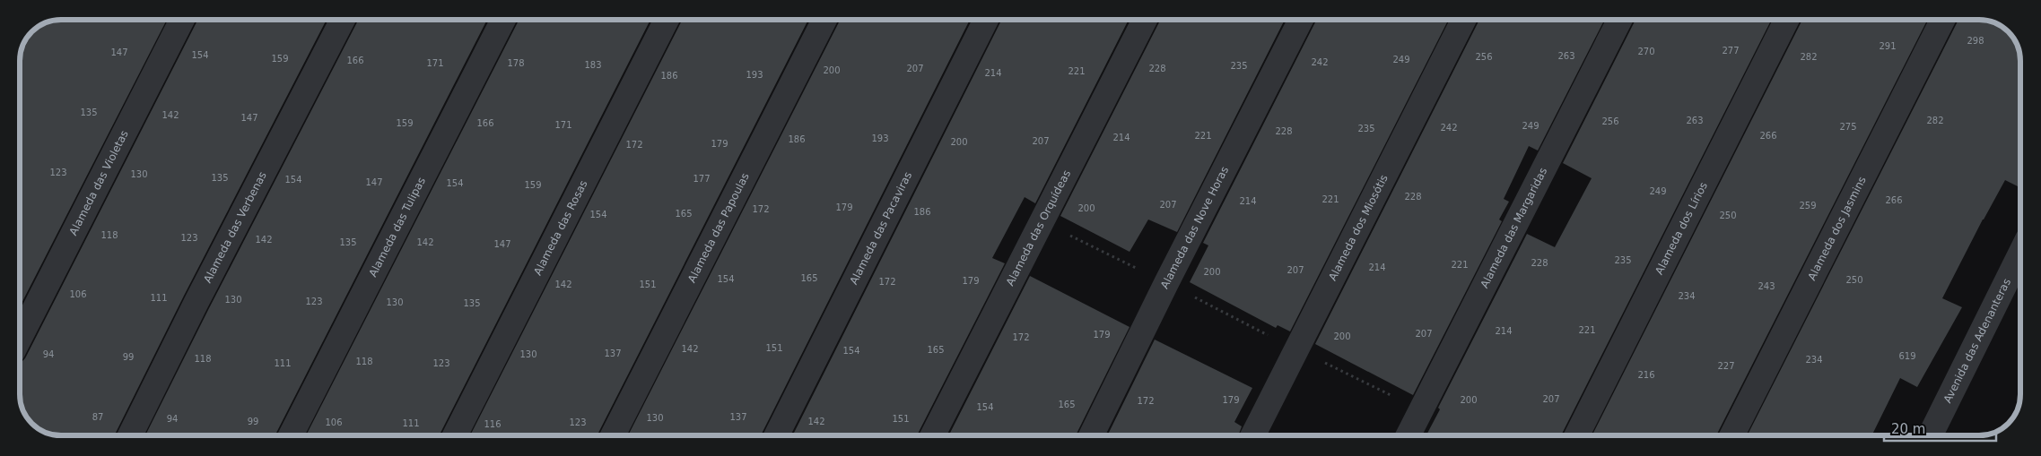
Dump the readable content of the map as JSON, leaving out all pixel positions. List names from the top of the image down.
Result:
{
  "streets": {
    "street": [
      "Alameda das Violetas",
      "Alameda das Verbenas",
      "Alameda das Tulipas",
      "Alameda das Rosas",
      "Alameda das Papoulas",
      "Alameda das Pacaviras",
      "Alameda das Nove Horas",
      "Alameda das Orquídeas",
      "Alameda dos Miosótis",
      "Alameda das Margaridas",
      "Alameda dos Lírios",
      "Alameda dos Jasmins",
      "Avenida das Adenanteras"
    ]
  },
  "house_numbers": [
    "298",
    "291",
    "277",
    "270",
    "147",
    "154",
    "263",
    "256",
    "282",
    "159",
    "249",
    "166",
    "242",
    "171",
    "178",
    "183",
    "235",
    "207",
    "228",
    "200",
    "221",
    "214",
    "193",
    "186",
    "135",
    "142",
    "147",
    "263",
    "282",
    "256",
    "159",
    "166",
    "171",
    "249",
    "275",
    "242",
    "235",
    "228",
    "221",
    "266",
    "214",
    "193",
    "186",
    "207",
    "200",
    "179",
    "172",
    "123",
    "130",
    "135",
    "177",
    "154",
    "147",
    "154",
    "159",
    "249",
    "228",
    "221",
    "266",
    "214",
    "207",
    "259",
    "179",
    "200",
    "172",
    "186",
    "165",
    "154",
    "250",
    "118",
    "123",
    "142",
    "135",
    "142",
    "147",
    "235",
    "228",
    "221",
    "214",
    "207",
    "200",
    "165",
    "154",
    "250",
    "179",
    "172",
    "142",
    "151",
    "243",
    "106",
    "234",
    "111",
    "130",
    "123",
    "130",
    "135",
    "221",
    "214",
    "207",
    "179",
    "200",
    "172",
    "151",
    "142",
    "165",
    "154",
    "137",
    "94",
    "130",
    "619",
    "99",
    "118",
    "234",
    "118",
    "111",
    "123",
    "227",
    "216",
    "207",
    "179",
    "200",
    "172",
    "165",
    "154",
    "87",
    "137",
    "130",
    "94",
    "151",
    "99",
    "142",
    "106",
    "123",
    "111",
    "116"
  ],
  "scale_bar": "20 m"
}
